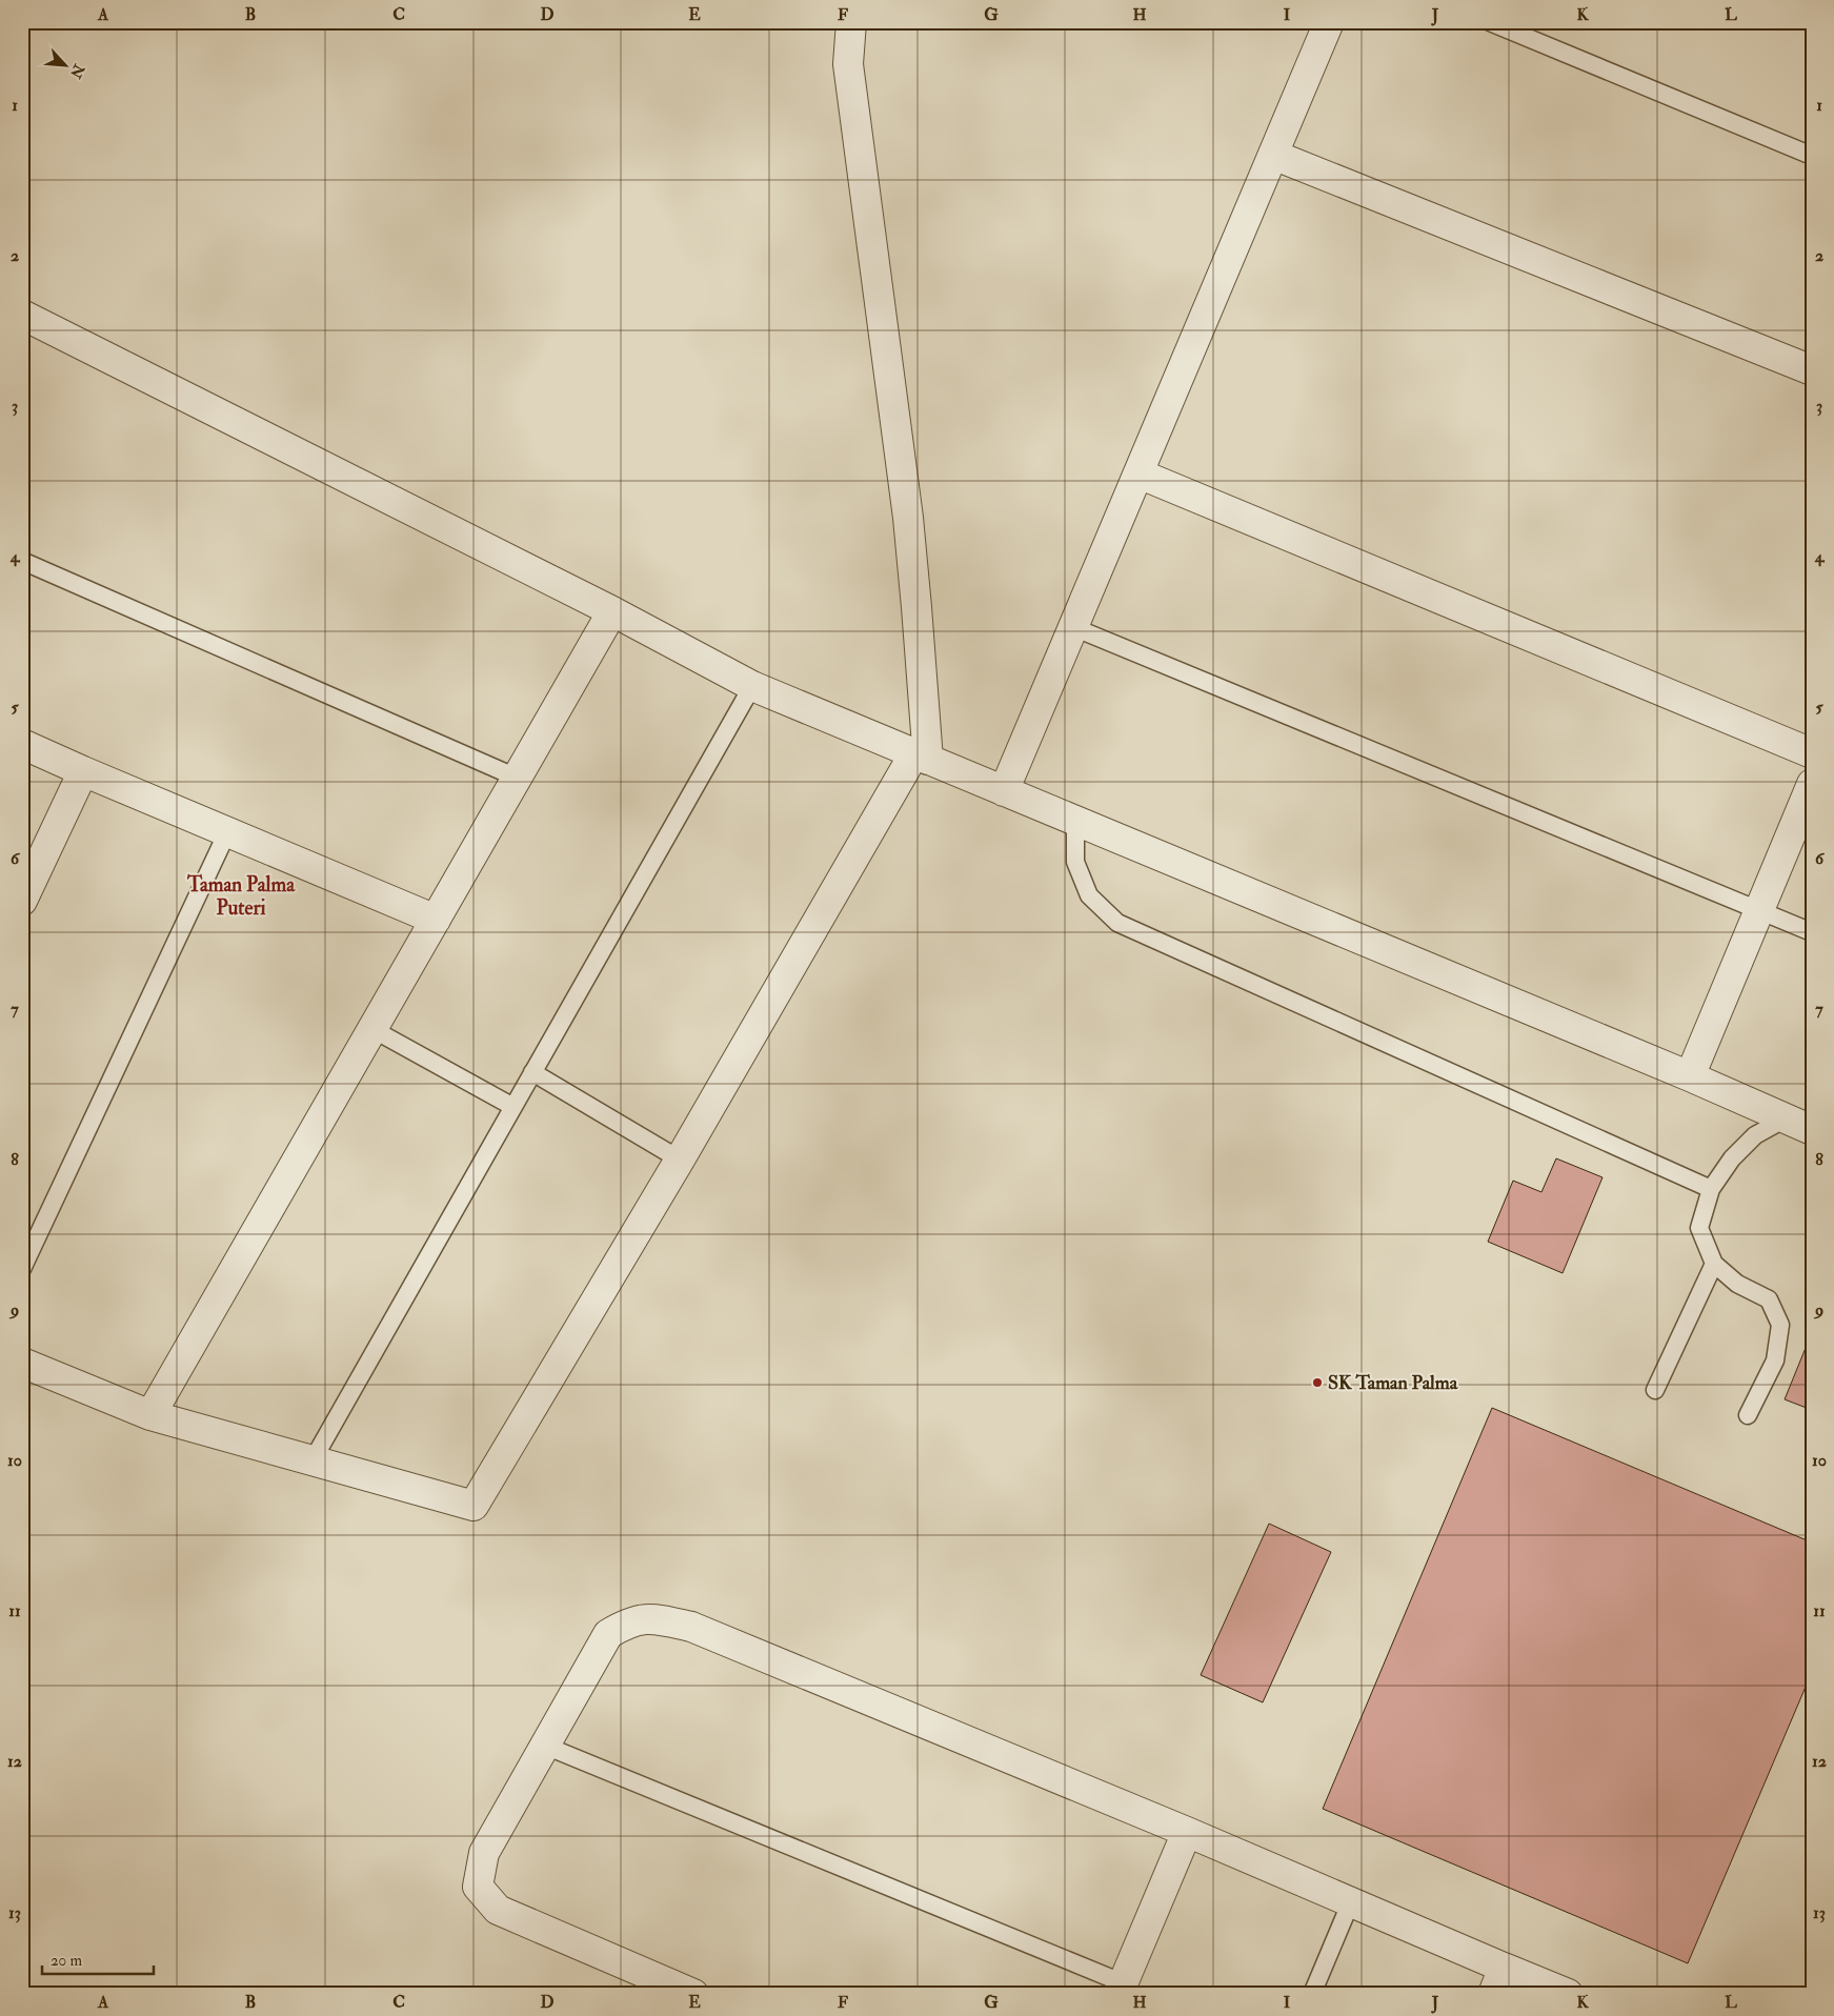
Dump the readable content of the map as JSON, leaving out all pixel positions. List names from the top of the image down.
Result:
{
  "districts": ["Taman Palma Puteri"],
  "places": ["SK Taman Palma"],
  "scale_bar": "20 m",
  "north": "bottom right",
  "grid": {
    "columns": [
      "A",
      "B",
      "C",
      "D",
      "E",
      "F",
      "G",
      "H",
      "I",
      "J",
      "K",
      "L"
    ],
    "rows": [
      "1",
      "2",
      "3",
      "4",
      "5",
      "6",
      "7",
      "8",
      "9",
      "10",
      "11",
      "12",
      "13"
    ]
  }
}
